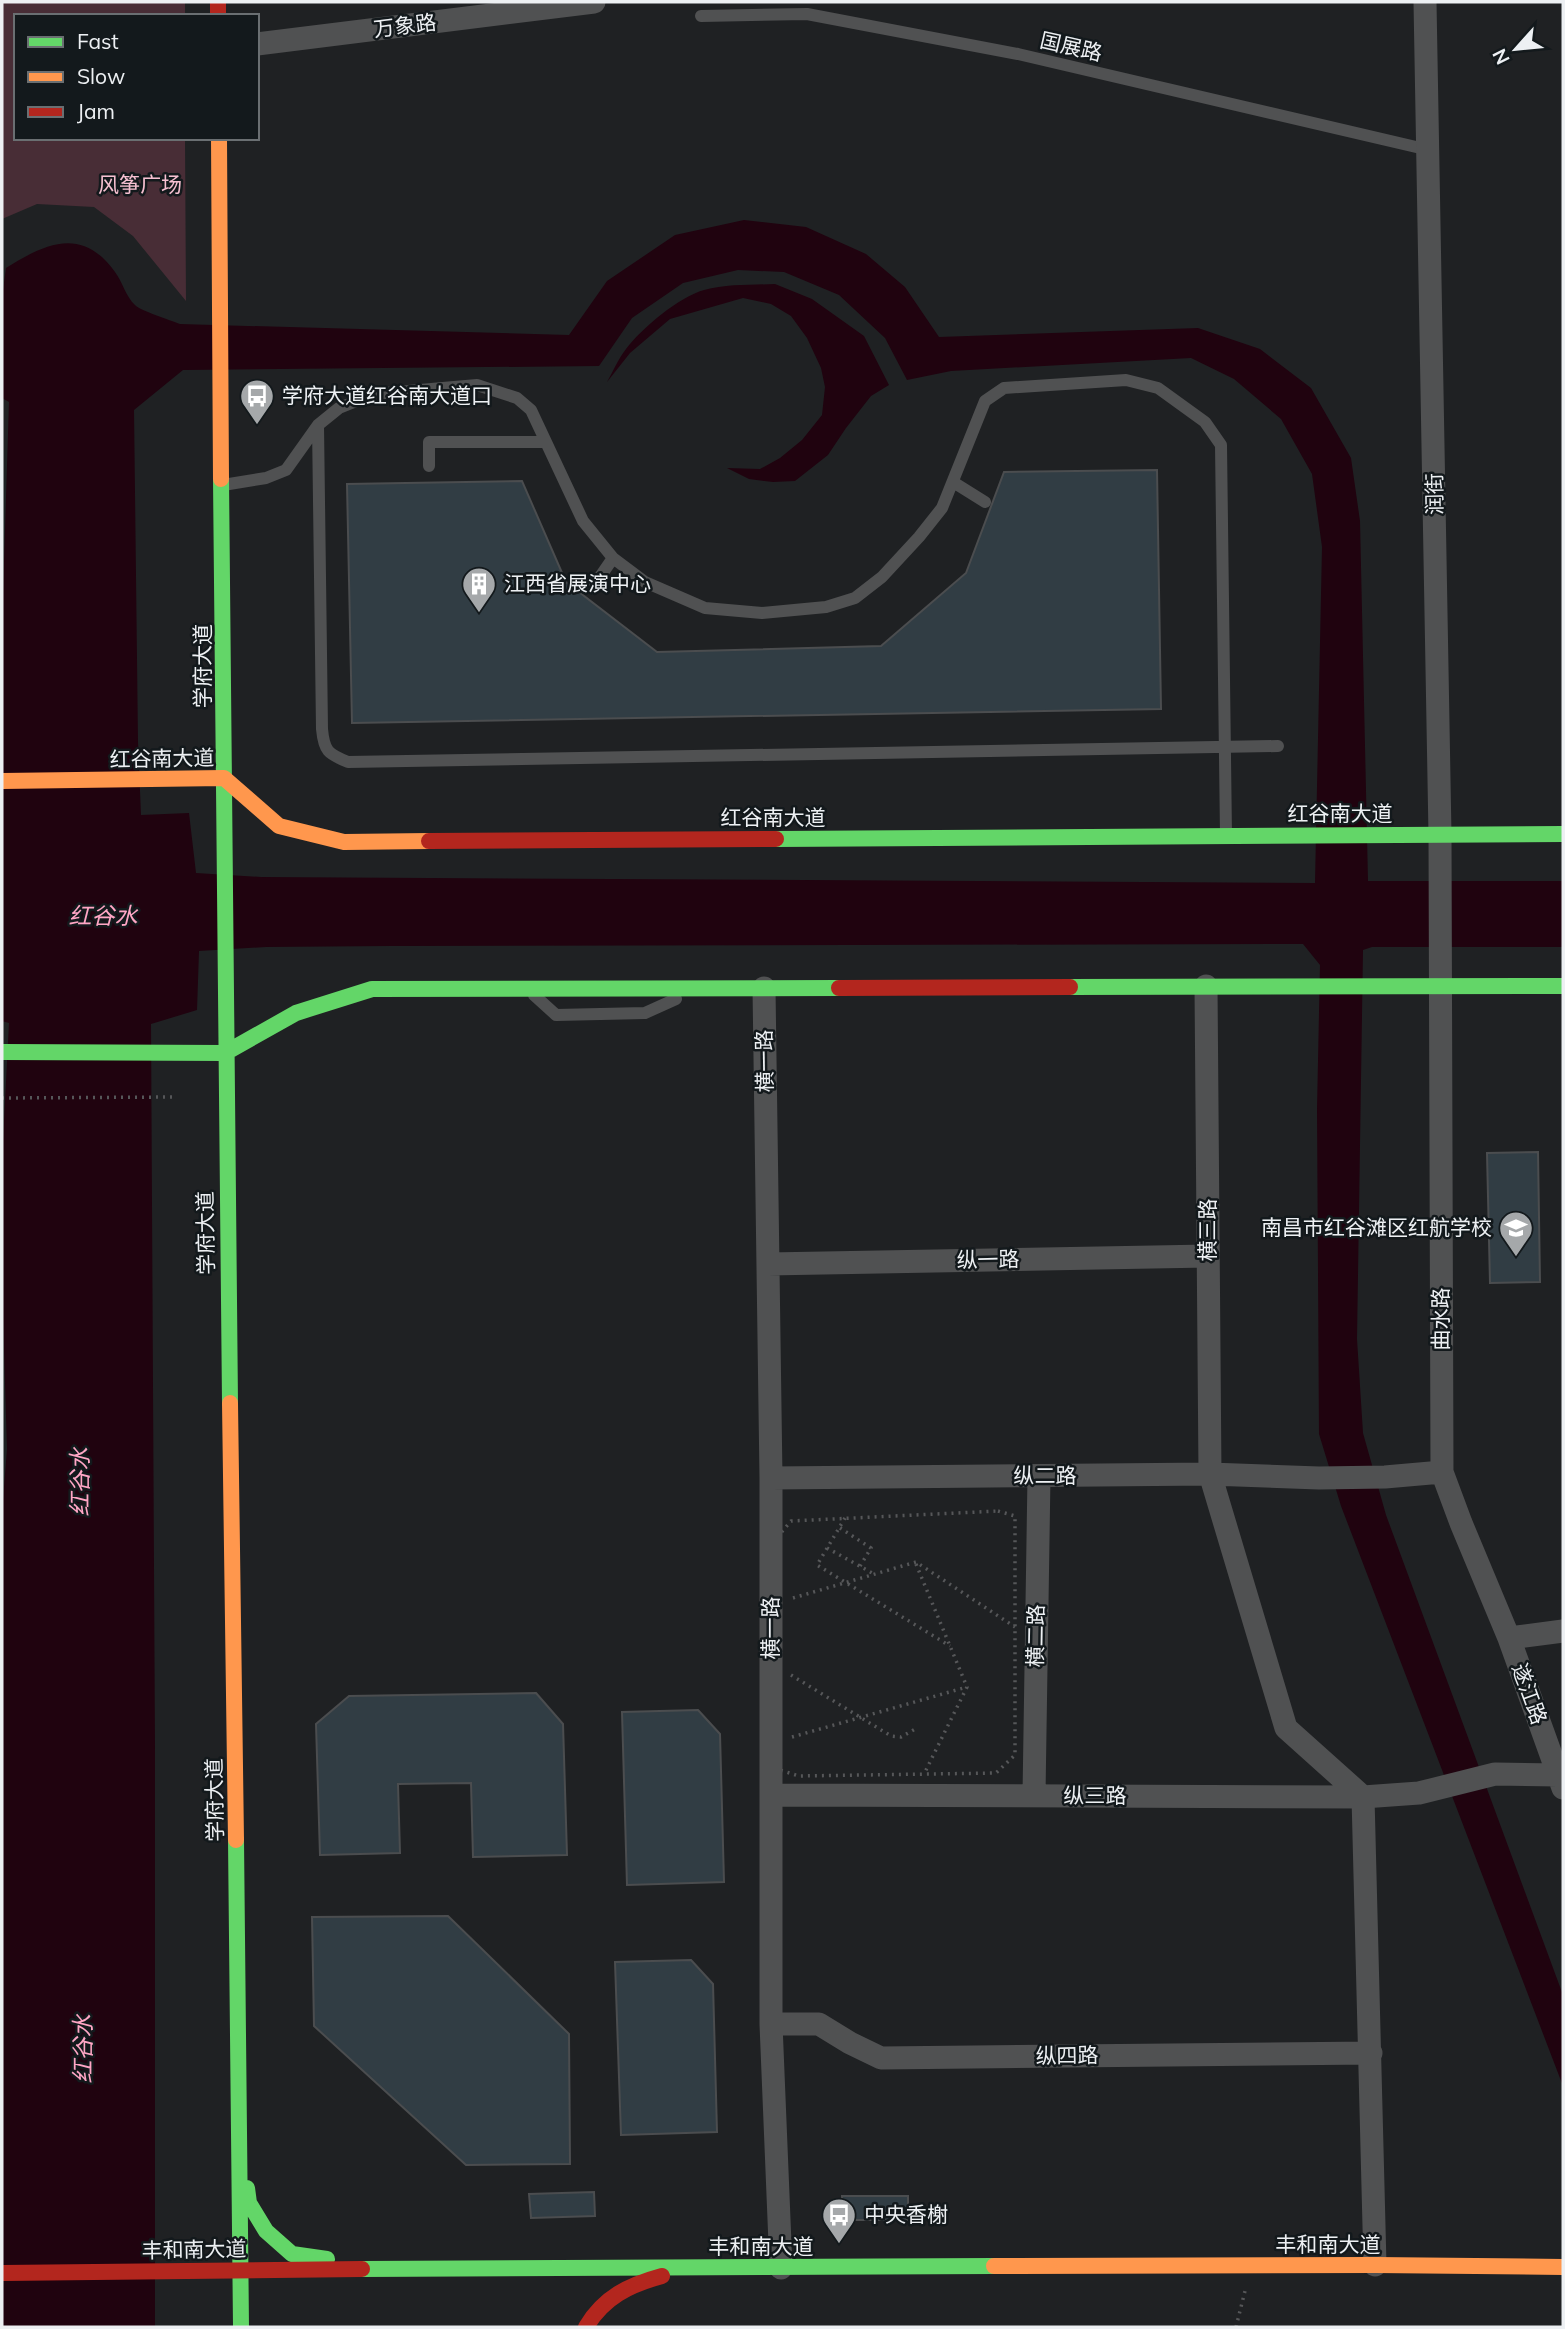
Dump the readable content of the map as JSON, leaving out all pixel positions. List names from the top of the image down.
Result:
{
  "streets": {
    "main road": ["学府大道", "红谷南大道", "丰和南大道"],
    "street": [
      "万象路",
      "润街",
      "横一路",
      "横三路",
      "纵一路",
      "曲水路",
      "纵二路",
      "横二路",
      "遂江路",
      "纵三路",
      "纵四路"
    ],
    "lane": ["国展路"]
  },
  "crossings": [
    ["国展路", "润街"],
    ["润街", "红谷南大道"],
    ["润街", "曲水路"],
    ["学府大道", "红谷南大道"],
    ["学府大道", "丰和南大道"],
    ["横一路", "纵一路"],
    ["横一路", "纵二路"],
    ["横一路", "纵三路"],
    ["横一路", "纵四路"],
    ["横一路", "丰和南大道"],
    ["横三路", "纵一路"],
    ["横三路", "纵二路"],
    ["横三路", "纵三路"],
    ["曲水路", "纵二路"],
    ["曲水路", "遂江路"],
    ["纵二路", "横二路"],
    ["横二路", "纵三路"],
    ["遂江路", "纵三路"]
  ],
  "water": ["红谷水"],
  "parks": ["风筝广场"],
  "places": {
    "bus stop": ["学府大道红谷南大道口", "中央香榭"],
    "building": ["江西省展演中心"],
    "school or university": ["南昌市红谷滩区红航学校"]
  },
  "legend": ["Fast", "Slow", "Jam"],
  "north": "bottom left"
}
